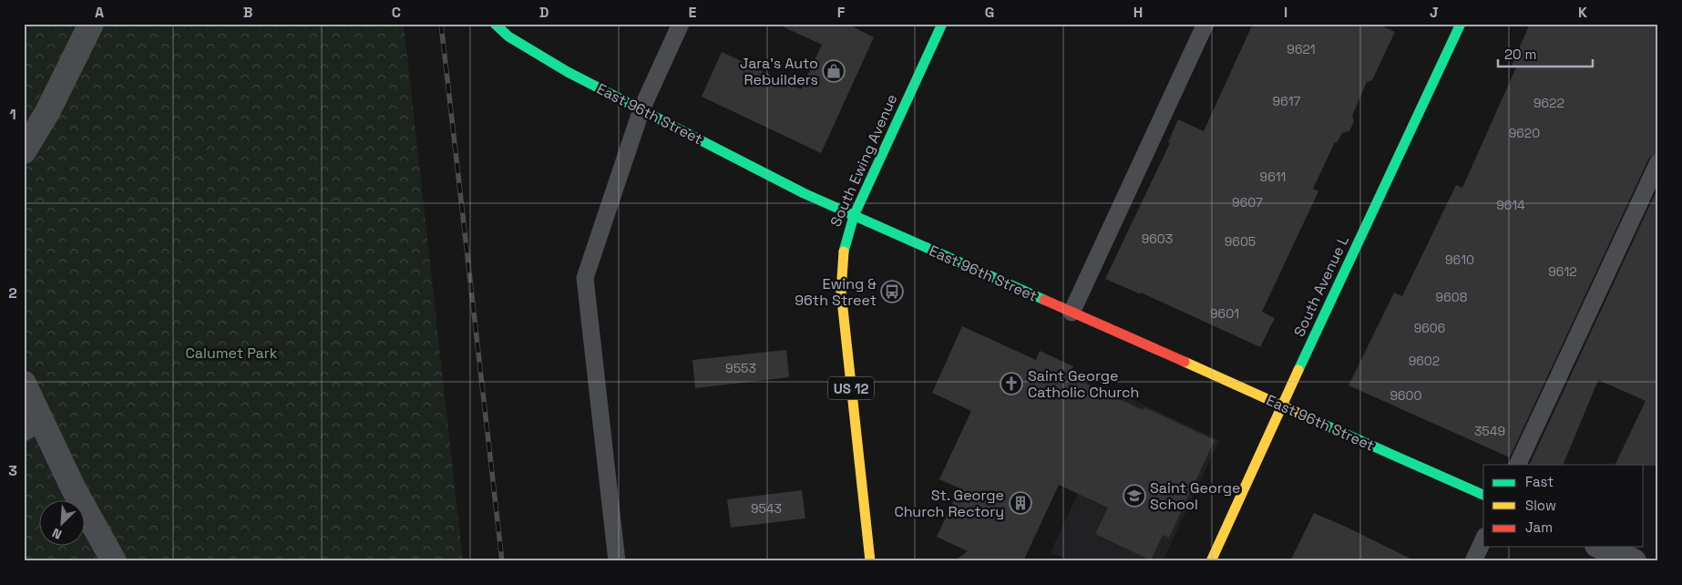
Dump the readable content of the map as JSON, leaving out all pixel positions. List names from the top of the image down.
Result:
{
  "streets": {
    "street": [
      "East 96th Street",
      "South Ewing Avenue",
      "South Avenue L",
      "US 12"
    ]
  },
  "crossings": [
    ["East 96th Street", "South Ewing Avenue"],
    ["East 96th Street", "South Avenue L"]
  ],
  "parks": ["Calumet Park"],
  "places": {
    "shop": ["Jara's Auto Rebuilders"],
    "bus stop": ["Ewing & 96th Street"],
    "church": ["Saint George Catholic Church"],
    "school or university": ["Saint George School"],
    "building": ["St. George Church Rectory"]
  },
  "house_numbers": [
    "9621",
    "9617",
    "9622",
    "9620",
    "9611",
    "9607",
    "9614",
    "9603",
    "9605",
    "9610",
    "9612",
    "9608",
    "9601",
    "9606",
    "9602",
    "9553",
    "9600",
    "3549",
    "9543"
  ],
  "legend": ["Fast", "Slow", "Jam"],
  "scale_bar": "20 m",
  "north": "bottom left",
  "grid": {
    "columns": [
      "A",
      "B",
      "C",
      "D",
      "E",
      "F",
      "G",
      "H",
      "I",
      "J",
      "K"
    ],
    "rows": ["1", "2", "3"]
  }
}
